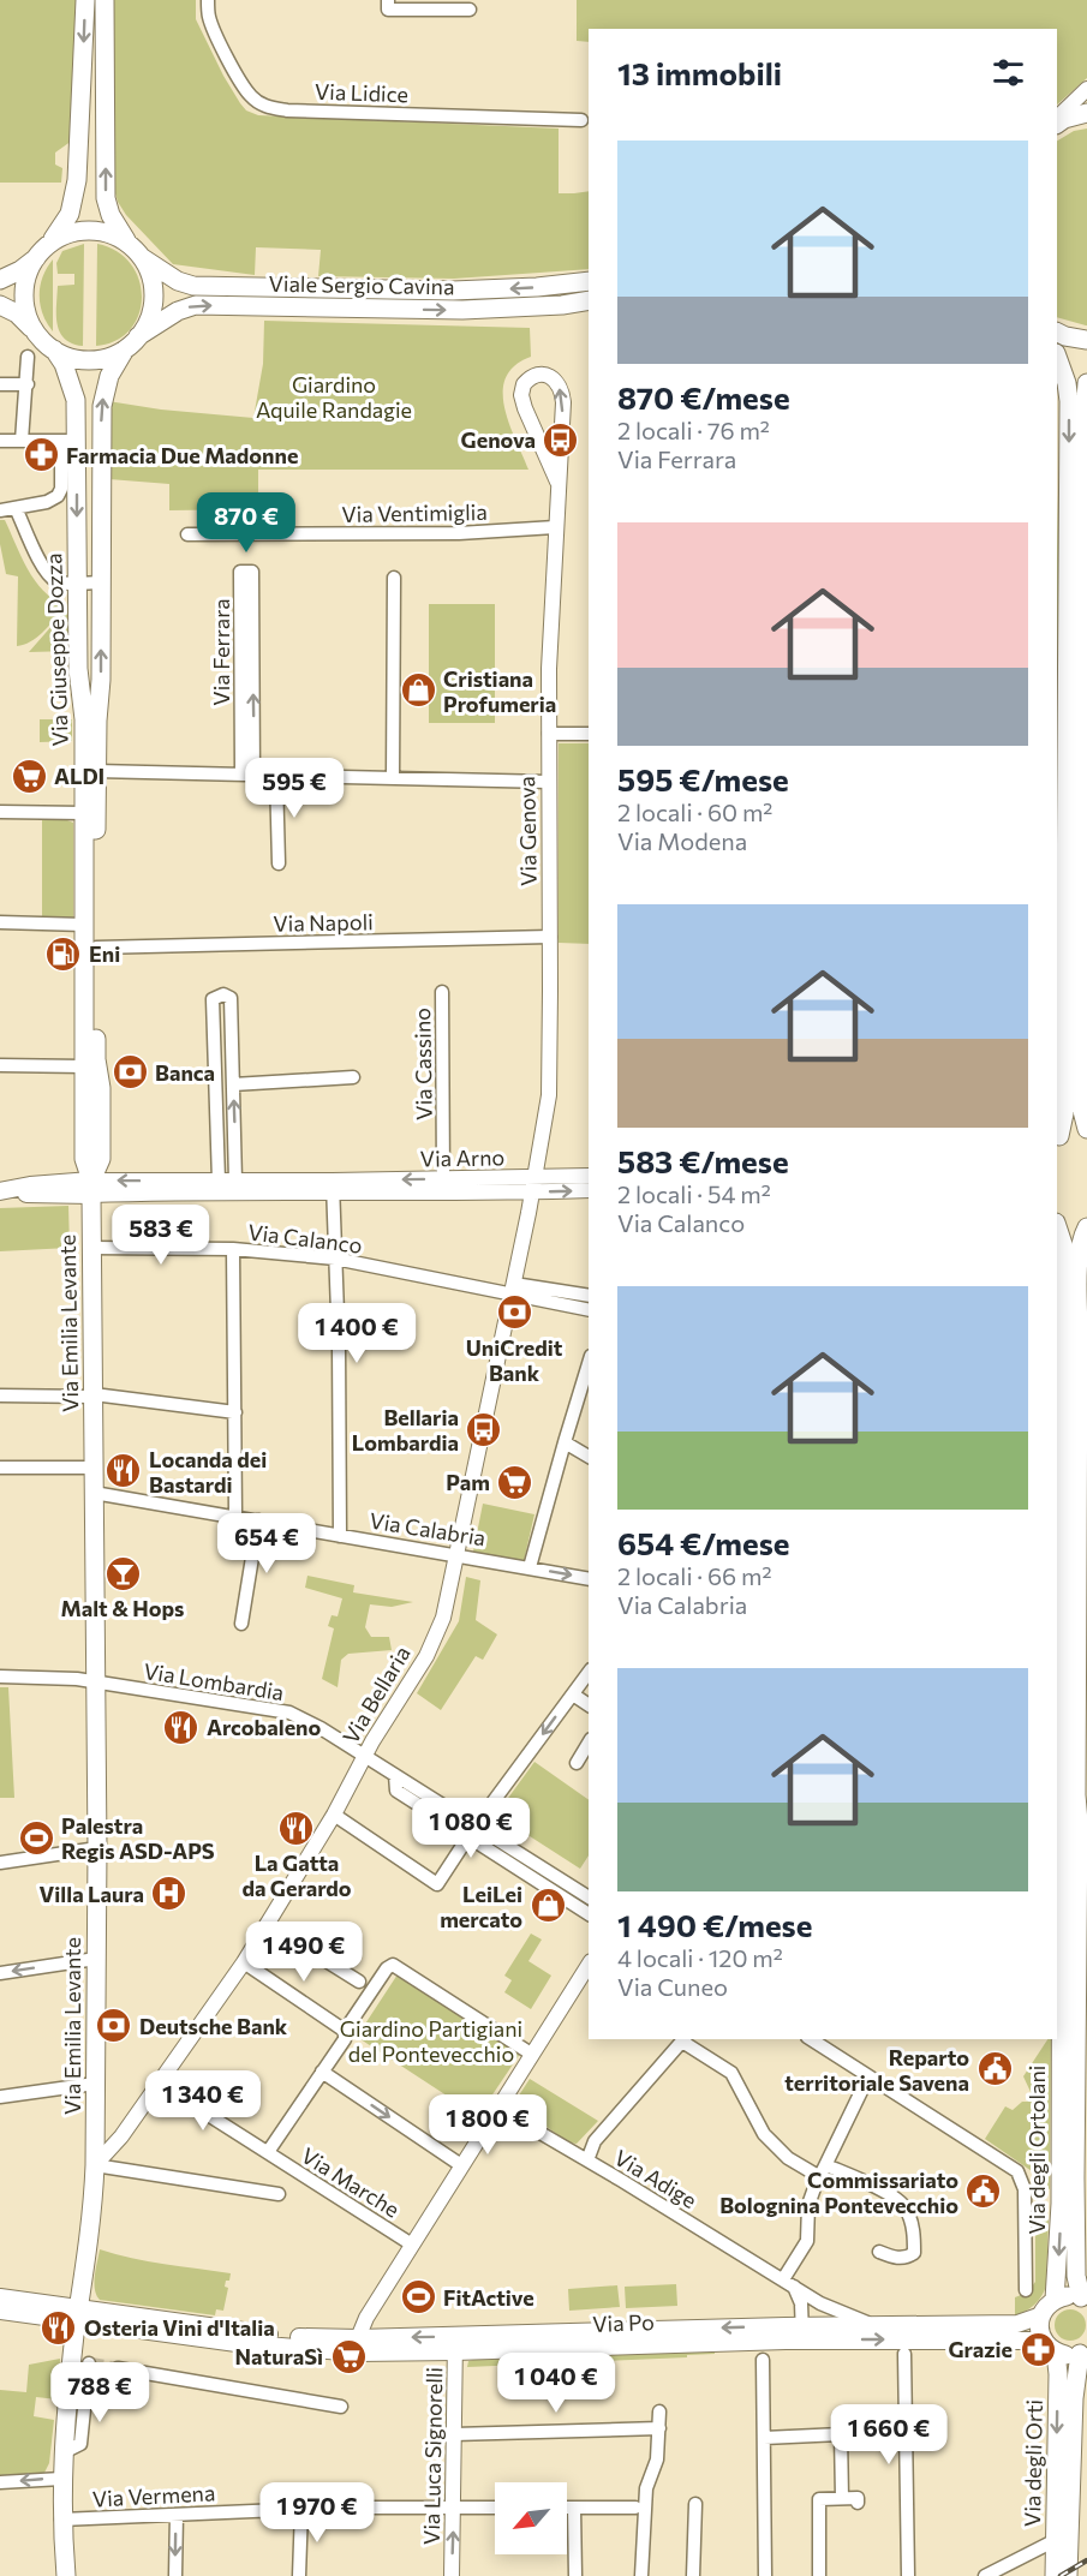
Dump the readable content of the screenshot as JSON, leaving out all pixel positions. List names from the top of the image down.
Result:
{
  "streets": {
    "main road": [
      "Viale Sergio Cavina",
      "Via Giuseppe Dozza",
      "Via Emilia Levante",
      "Via degli Ortolani",
      "Via Po",
      "Via degli Orti"
    ],
    "street": [
      "Via Lidice",
      "Via Ventimiglia",
      "Via Ferrara",
      "Via Genova",
      "Via Napoli",
      "Via Cassino",
      "Via Arno",
      "Via Calanco",
      "Via Calabria",
      "Via Lombardia",
      "Via Bellaria",
      "Via Adige",
      "Via Marche",
      "Via Luca Signorelli",
      "Via Vermena"
    ]
  },
  "crossings": [
    ["Viale Sergio Cavina", "Via Giuseppe Dozza"],
    ["Via Ventimiglia", "Via Genova"],
    ["Via Giuseppe Dozza", "Via Napoli"],
    ["Via Giuseppe Dozza", "Via Arno"],
    ["Via Giuseppe Dozza", "Via Emilia Levante"],
    ["Via Genova", "Via Napoli"],
    ["Via Genova", "Via Arno"],
    ["Via Genova", "Via Bellaria"],
    ["Via Cassino", "Via Arno"],
    ["Via Arno", "Via Emilia Levante"],
    ["Via Arno", "Via Bellaria"],
    ["Via Calanco", "Via Emilia Levante"],
    ["Via Calanco", "Via Bellaria"],
    ["Via Emilia Levante", "Via Calabria"],
    ["Via Emilia Levante", "Via Lombardia"],
    ["Via Emilia Levante", "Via Bellaria"],
    ["Via Emilia Levante", "Via Po"],
    ["Via Emilia Levante", "Via Vermena"],
    ["Via Calabria", "Via Bellaria"],
    ["Via Lombardia", "Via Bellaria"],
    ["Via Bellaria", "Via Marche"],
    ["Via Adige", "Via Po"],
    ["Via Po", "Via Luca Signorelli"],
    ["Via Po", "Via degli Orti"],
    ["Via Luca Signorelli", "Via Vermena"]
  ],
  "parks": ["Giardino Aquile Randagie", "Giardino Partigiani del Pontevecchio"],
  "places": {
    "bus stop": ["Genova", "Bellaria Lombardia"],
    "pharmacy": ["Farmacia Due Madonne", "Grazie"],
    "shop": ["Cristiana Profumeria", "LeiLei mercato"],
    "supermarket": ["ALDI", "Pam", "NaturaSì"],
    "fuel station": ["Eni"],
    "bank": ["Banca", "UniCredit Bank", "Deutsche Bank"],
    "restaurant": [
      "Locanda dei Bastardi",
      "Arcobaleno",
      "La Gatta da Gerardo",
      "Osteria Vini d'Italia"
    ],
    "bar": ["Malt & Hops"],
    "sports": ["Palestra Regis ASD-APS", "FitActive"],
    "hospital": ["Villa Laura"],
    "public building": ["Reparto territoriale Savena", "Commissariato Bolognina Pontevecchio"]
  },
  "north": "bottom left",
  "page": {
    "heading": "13 immobili",
    "list": [
      {
        "name": "870 €/mese",
        "note": "2 locali · 76 m² · Via Ferrara"
      },
      {
        "name": "595 €/mese",
        "note": "2 locali · 60 m² · Via Modena"
      },
      {
        "name": "583 €/mese",
        "note": "2 locali · 54 m² · Via Calanco"
      },
      {
        "name": "654 €/mese",
        "note": "2 locali · 66 m² · Via Calabria"
      },
      {
        "name": "1 490 €/mese",
        "note": "4 locali · 120 m² · Via Cuneo"
      }
    ],
    "price": [
      "870 €",
      "595 €",
      "583 €",
      "1 400 €",
      "654 €",
      "1 080 €",
      "1 490 €",
      "1 340 €",
      "1 800 €",
      "1 040 €",
      "788 €",
      "1 660 €",
      "1 970 €"
    ]
  }
}
